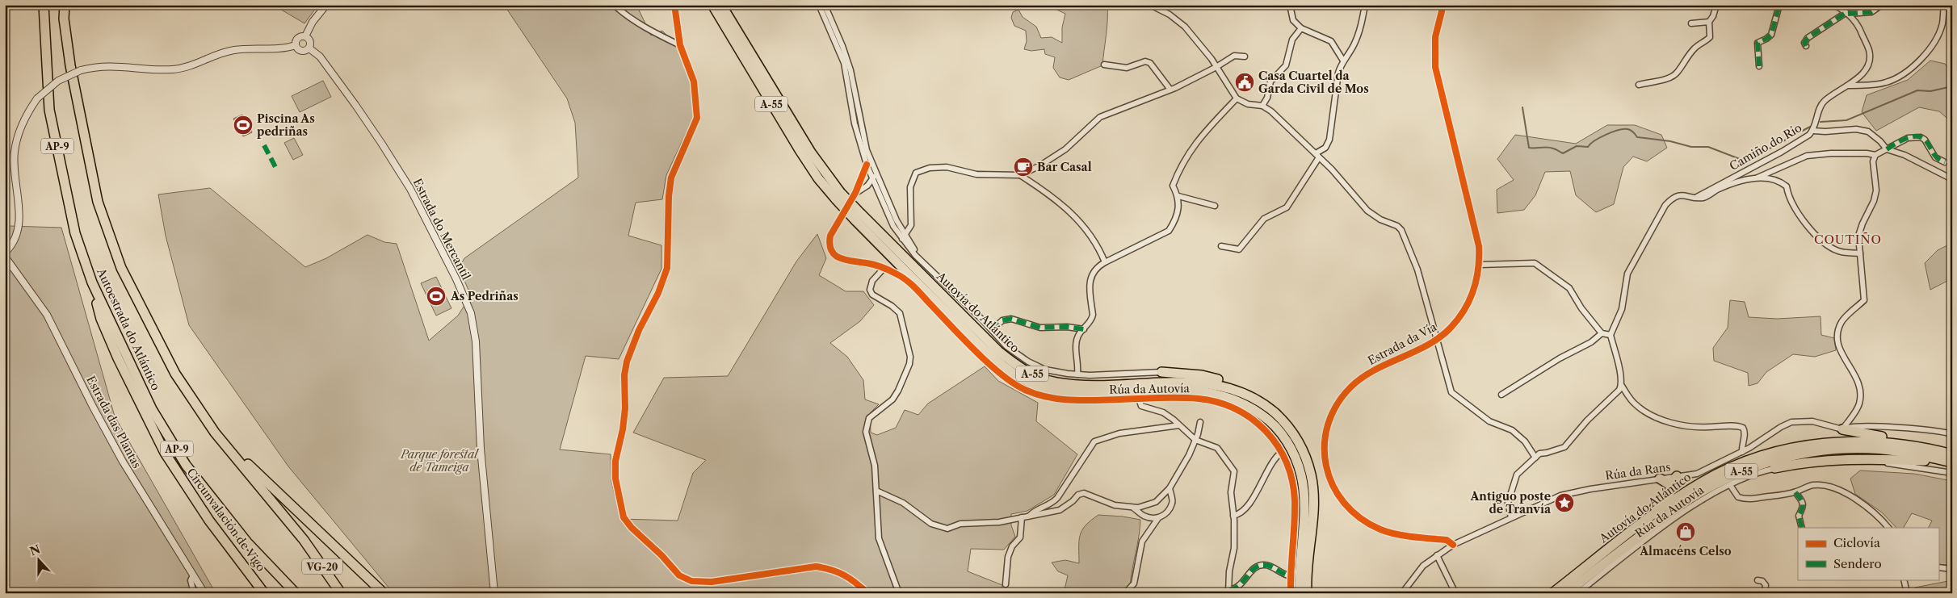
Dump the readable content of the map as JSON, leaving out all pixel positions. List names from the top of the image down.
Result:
{
  "streets": {
    "highway": [
      "A-55",
      "AP-9",
      "Autovía do Atlántico",
      "Autoestrada do Atlántico",
      "Circunvalación de Vigo",
      "VG-20"
    ],
    "street": [
      "Camiño do Río",
      "Estrada do Mercantil",
      "Estrada da Vía",
      "Rúa da Autovía",
      "Estrada das Plantas",
      "Rúa da Rans"
    ]
  },
  "crossings": [
    ["Autoestrada do Atlántico", "Circunvalación de Vigo"],
    ["Autoestrada do Atlántico", "VG-20"],
    ["Estrada da Vía", "Rúa da Rans"]
  ],
  "districts": ["COUTIÑO"],
  "parks": ["Parque forestal de Tameiga"],
  "places": {
    "public building": ["Casa Cuartel da Garda Civil de Mos"],
    "sports": ["Piscina As pedriñas", "As Pedriñas"],
    "cafe": ["Bar Casal"],
    "place": ["Antiguo poste de Tranvía"],
    "shop": ["Almacéns Celso"]
  },
  "legend": ["Ciclovía", "Sendero"],
  "north": "top"
}
